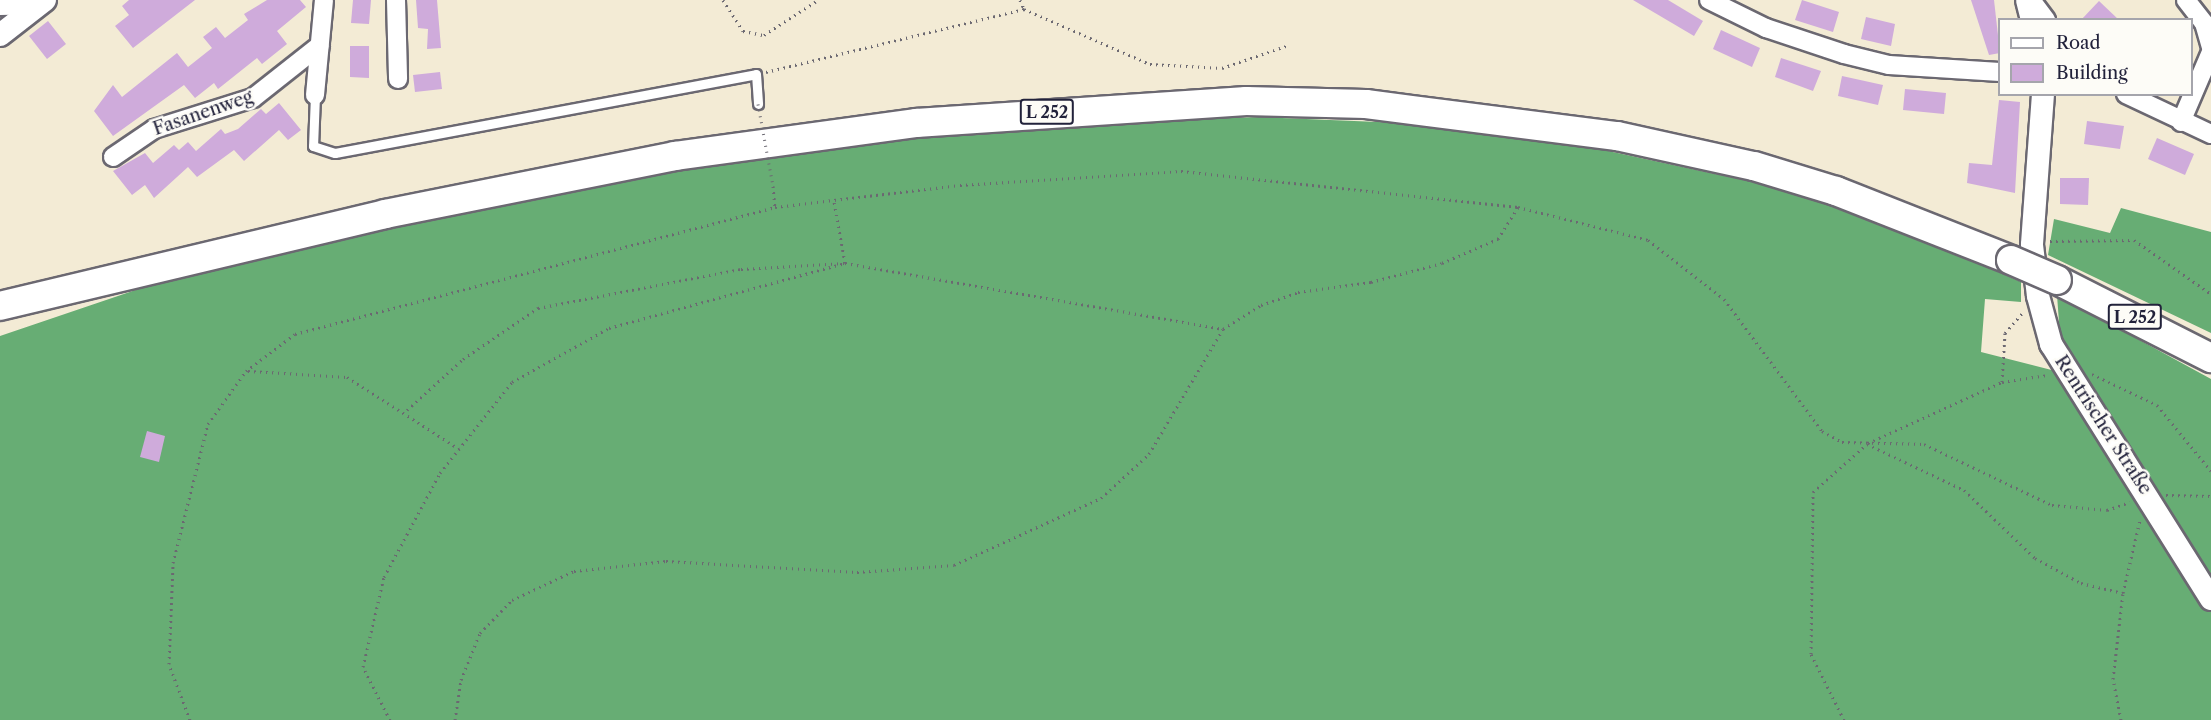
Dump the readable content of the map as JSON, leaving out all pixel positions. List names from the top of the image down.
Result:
{
  "streets": {
    "highway": ["L 252"],
    "street": ["Fasanenweg", "Rentrischer Straße"]
  },
  "crossings": [
    ["L 252", "Rentrischer Straße"]
  ],
  "legend": ["Road", "Building"]
}
